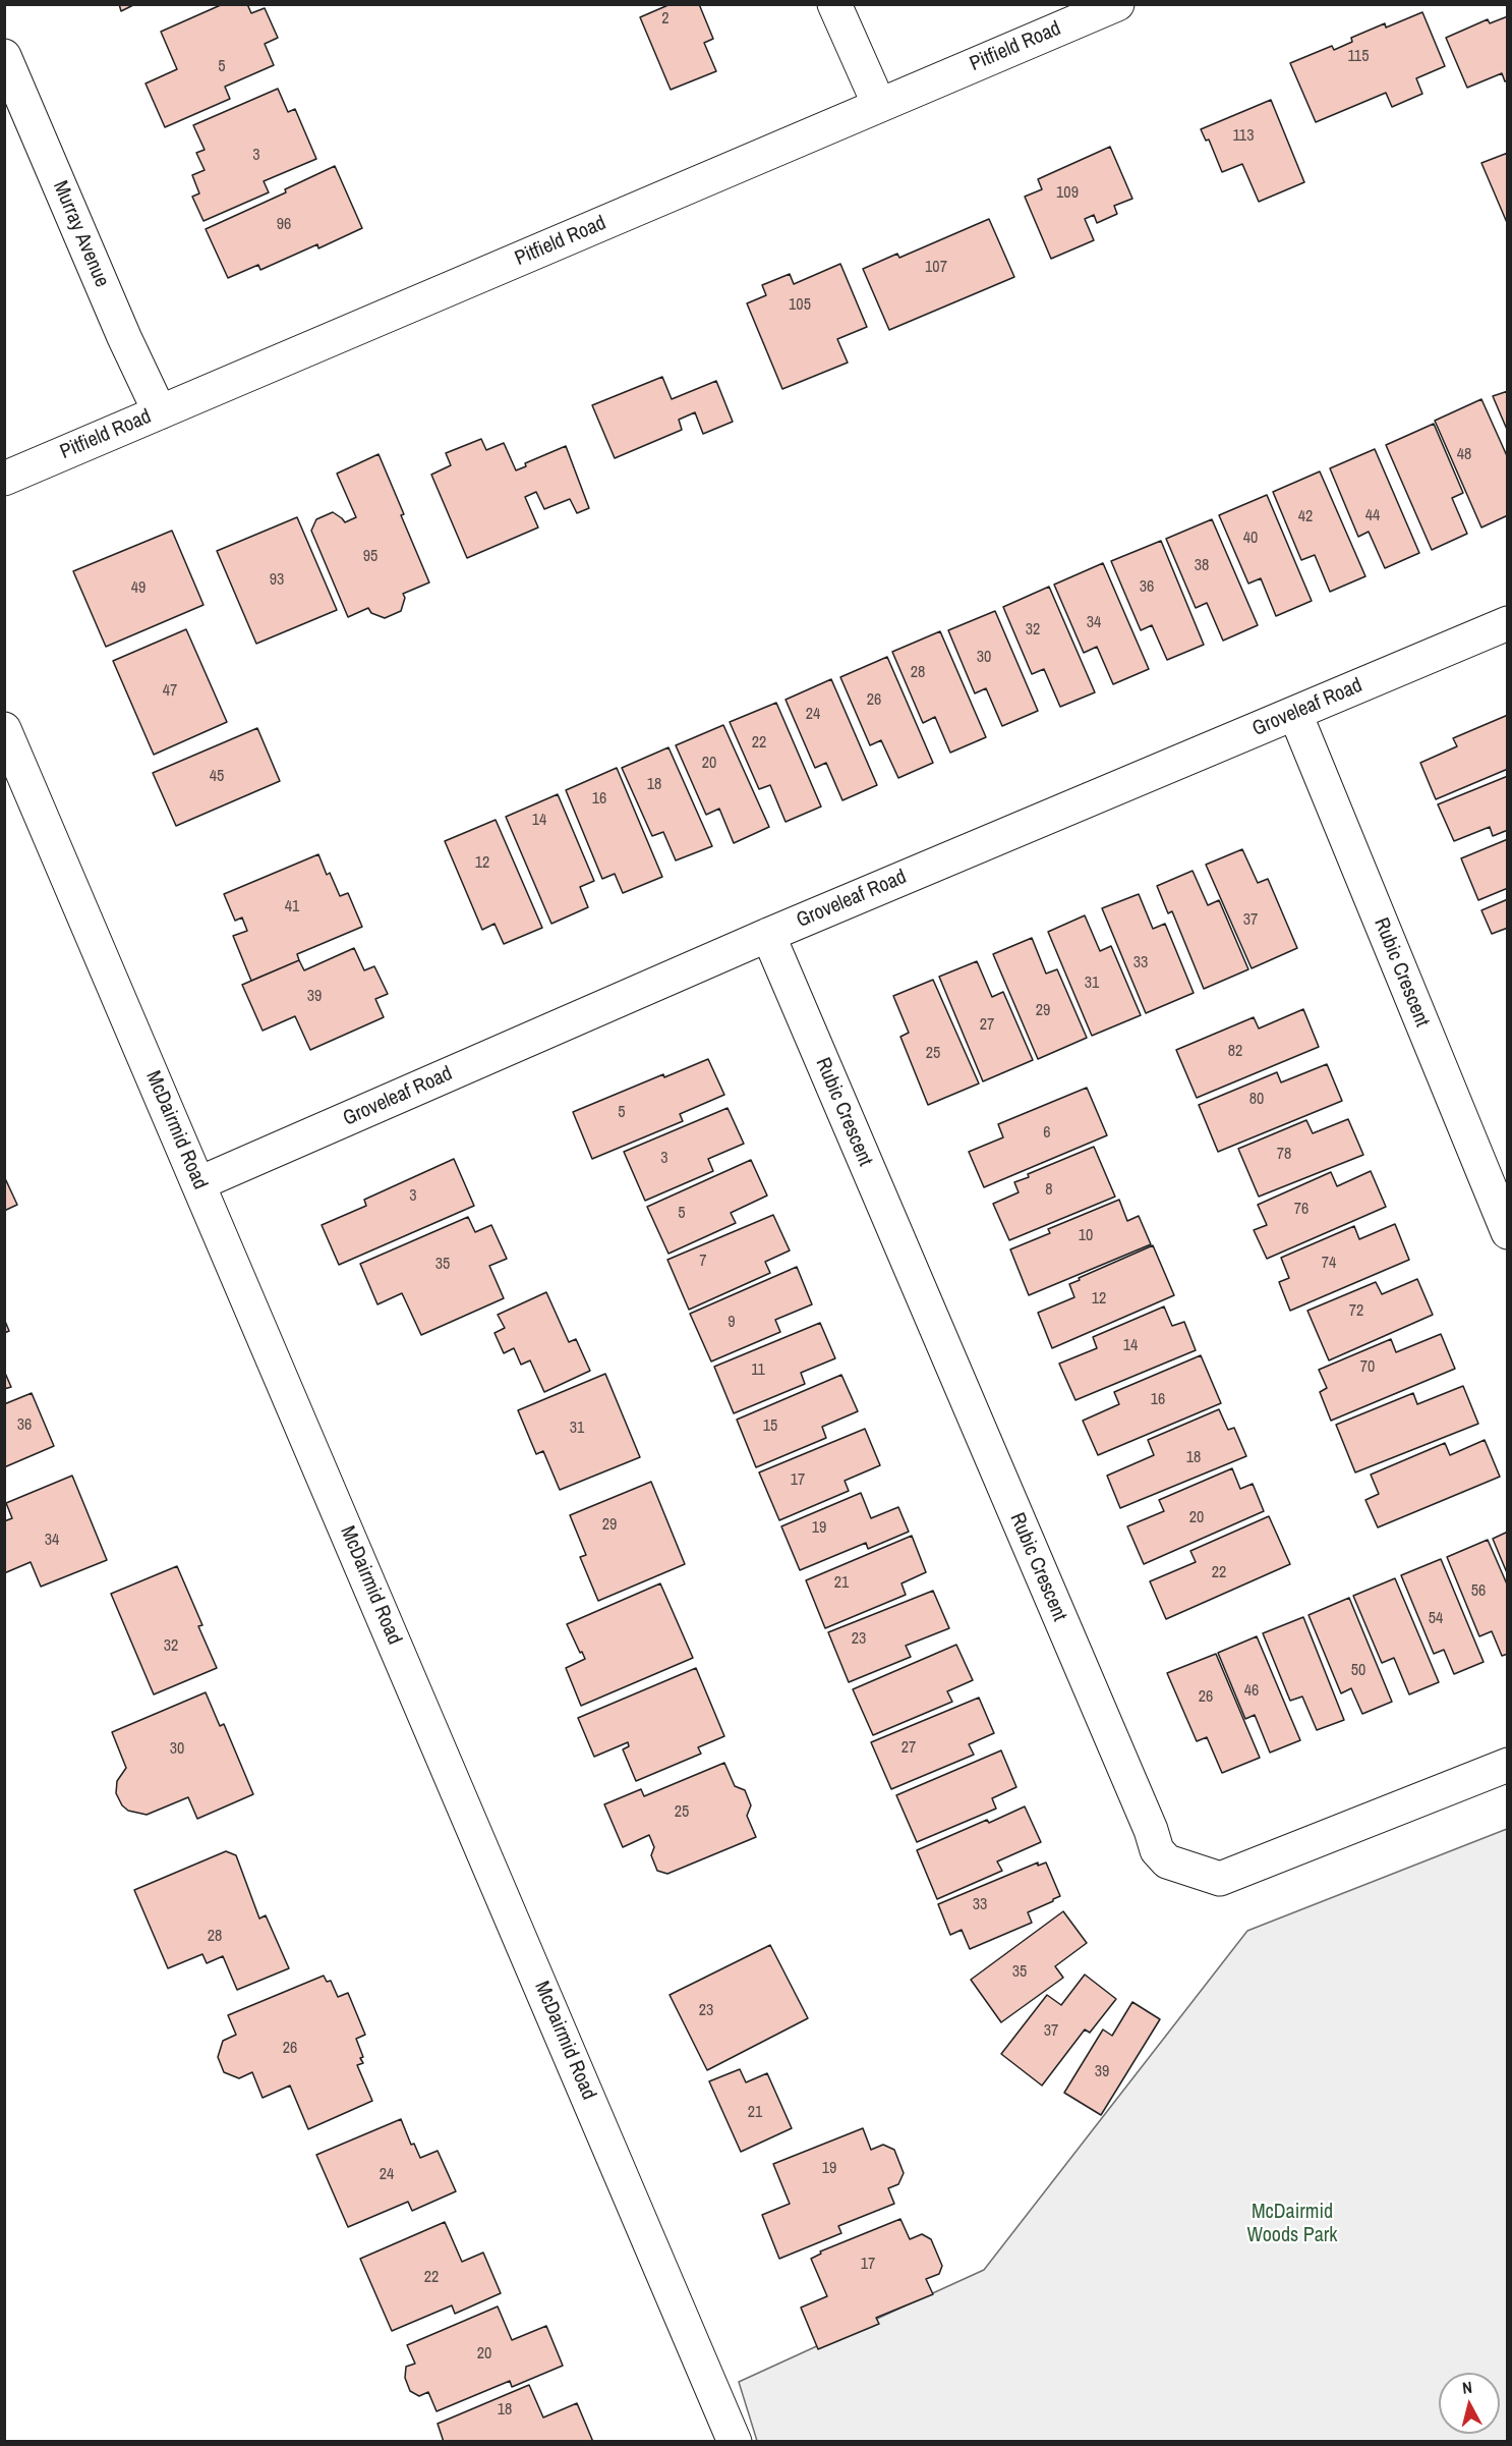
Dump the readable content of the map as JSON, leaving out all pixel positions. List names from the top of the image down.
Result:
{
  "streets": {
    "street": [
      "Pitfield Road",
      "Murray Avenue",
      "Groveleaf Road",
      "Rubic Crescent",
      "McDairmid Road"
    ]
  },
  "crossings": [
    ["Pitfield Road", "Murray Avenue"],
    ["Groveleaf Road", "Rubic Crescent"],
    ["Groveleaf Road", "McDairmid Road"]
  ],
  "parks": ["McDairmid Woods Park"],
  "house_numbers": [
    "2",
    "115",
    "5",
    "113",
    "3",
    "109",
    "96",
    "107",
    "105",
    "48",
    "44",
    "42",
    "40",
    "95",
    "38",
    "93",
    "36",
    "49",
    "34",
    "32",
    "30",
    "28",
    "47",
    "26",
    "24",
    "22",
    "20",
    "45",
    "18",
    "16",
    "14",
    "12",
    "41",
    "37",
    "33",
    "31",
    "39",
    "29",
    "27",
    "82",
    "25",
    "80",
    "5",
    "6",
    "78",
    "3",
    "8",
    "3",
    "76",
    "5",
    "10",
    "7",
    "74",
    "35",
    "12",
    "72",
    "9",
    "14",
    "70",
    "11",
    "16",
    "36",
    "15",
    "31",
    "18",
    "17",
    "20",
    "29",
    "19",
    "34",
    "22",
    "21",
    "56",
    "54",
    "23",
    "32",
    "50",
    "46",
    "26",
    "27",
    "30",
    "25",
    "33",
    "28",
    "35",
    "23",
    "37",
    "26",
    "39",
    "21",
    "19",
    "24",
    "17",
    "22",
    "20",
    "18"
  ],
  "north": "top"
}
